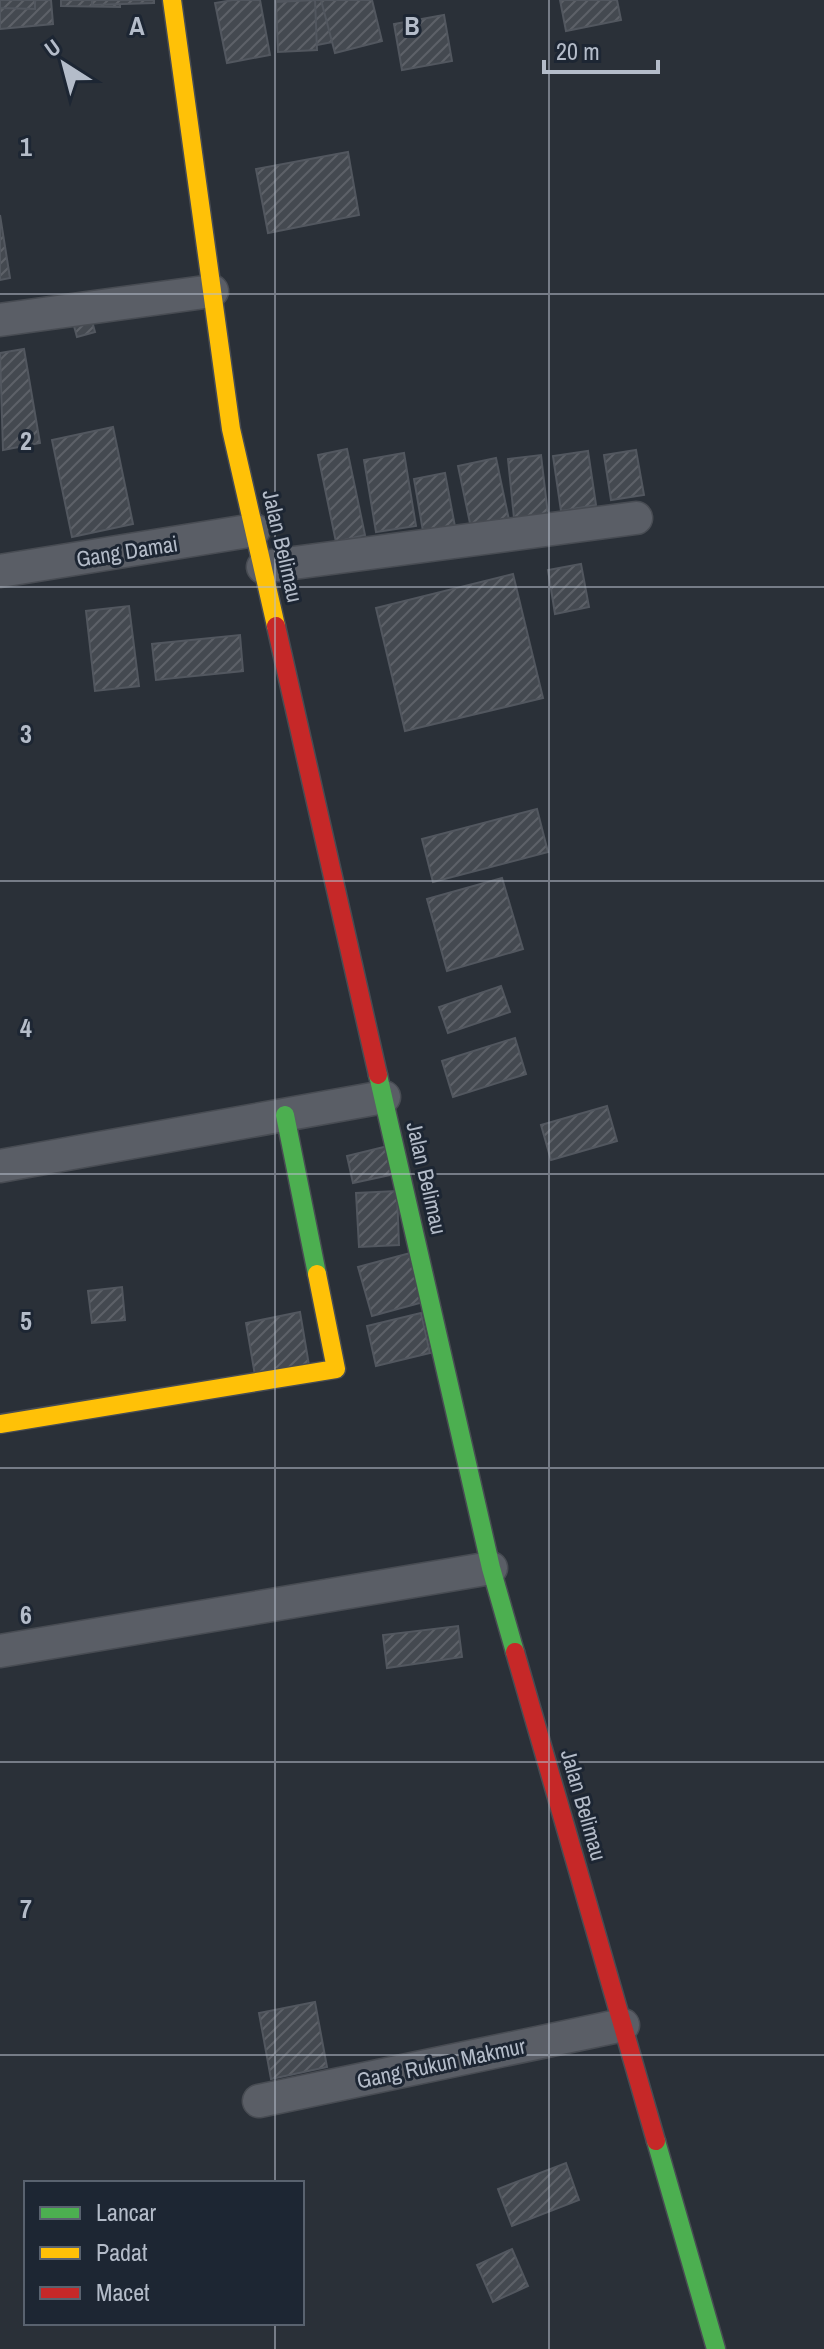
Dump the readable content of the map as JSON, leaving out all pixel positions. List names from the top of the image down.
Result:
{
  "streets": {
    "street": ["Jalan Belimau", "Gang Damai", "Gang Rukun Makmur"]
  },
  "crossings": [
    ["Jalan Belimau", "Gang Damai"],
    ["Jalan Belimau", "Gang Rukun Makmur"]
  ],
  "legend": ["Lancar", "Padat", "Macet"],
  "scale_bar": "20 m",
  "north": "top left",
  "grid": {
    "columns": ["A", "B"],
    "rows": [
      "1",
      "2",
      "3",
      "4",
      "5",
      "6",
      "7"
    ]
  }
}
